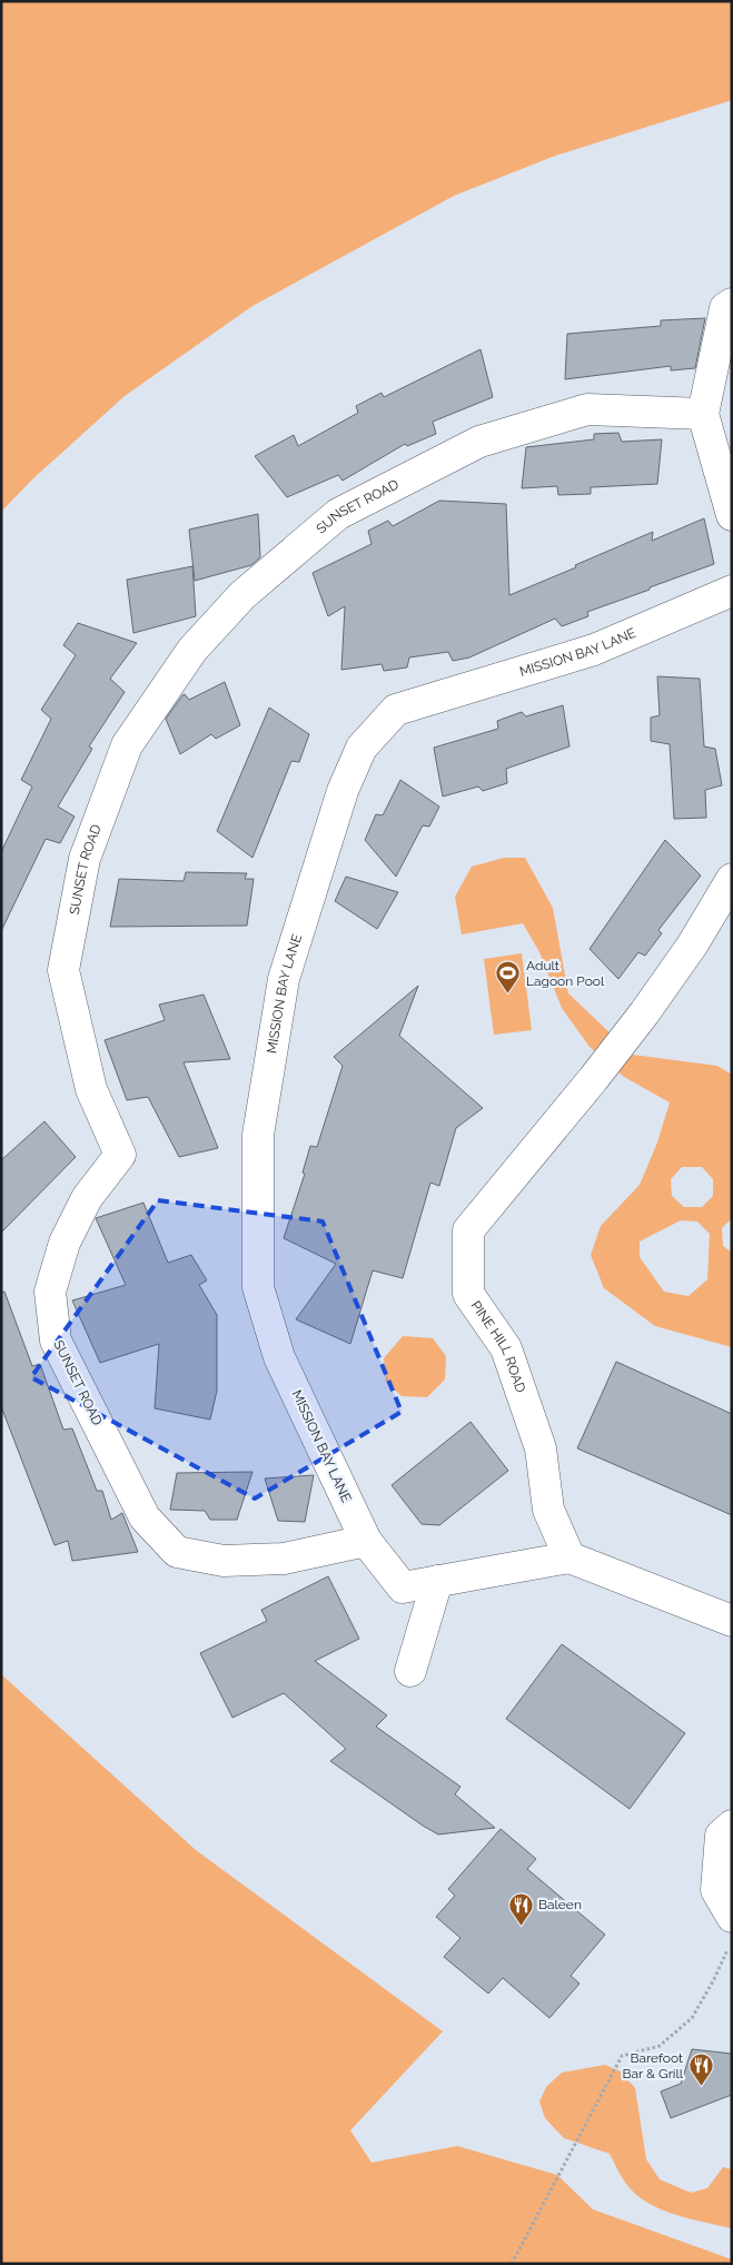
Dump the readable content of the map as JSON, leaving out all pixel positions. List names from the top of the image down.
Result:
{
  "streets": {
    "street": ["SUNSET ROAD", "MISSION BAY LANE", "PINE HILL ROAD"]
  },
  "crossings": [
    ["SUNSET ROAD", "MISSION BAY LANE"],
    ["MISSION BAY LANE", "PINE HILL ROAD"]
  ],
  "places": {
    "sports": ["Adult Lagoon Pool"],
    "restaurant": ["Baleen", "Barefoot Bar & Grill"]
  }
}
